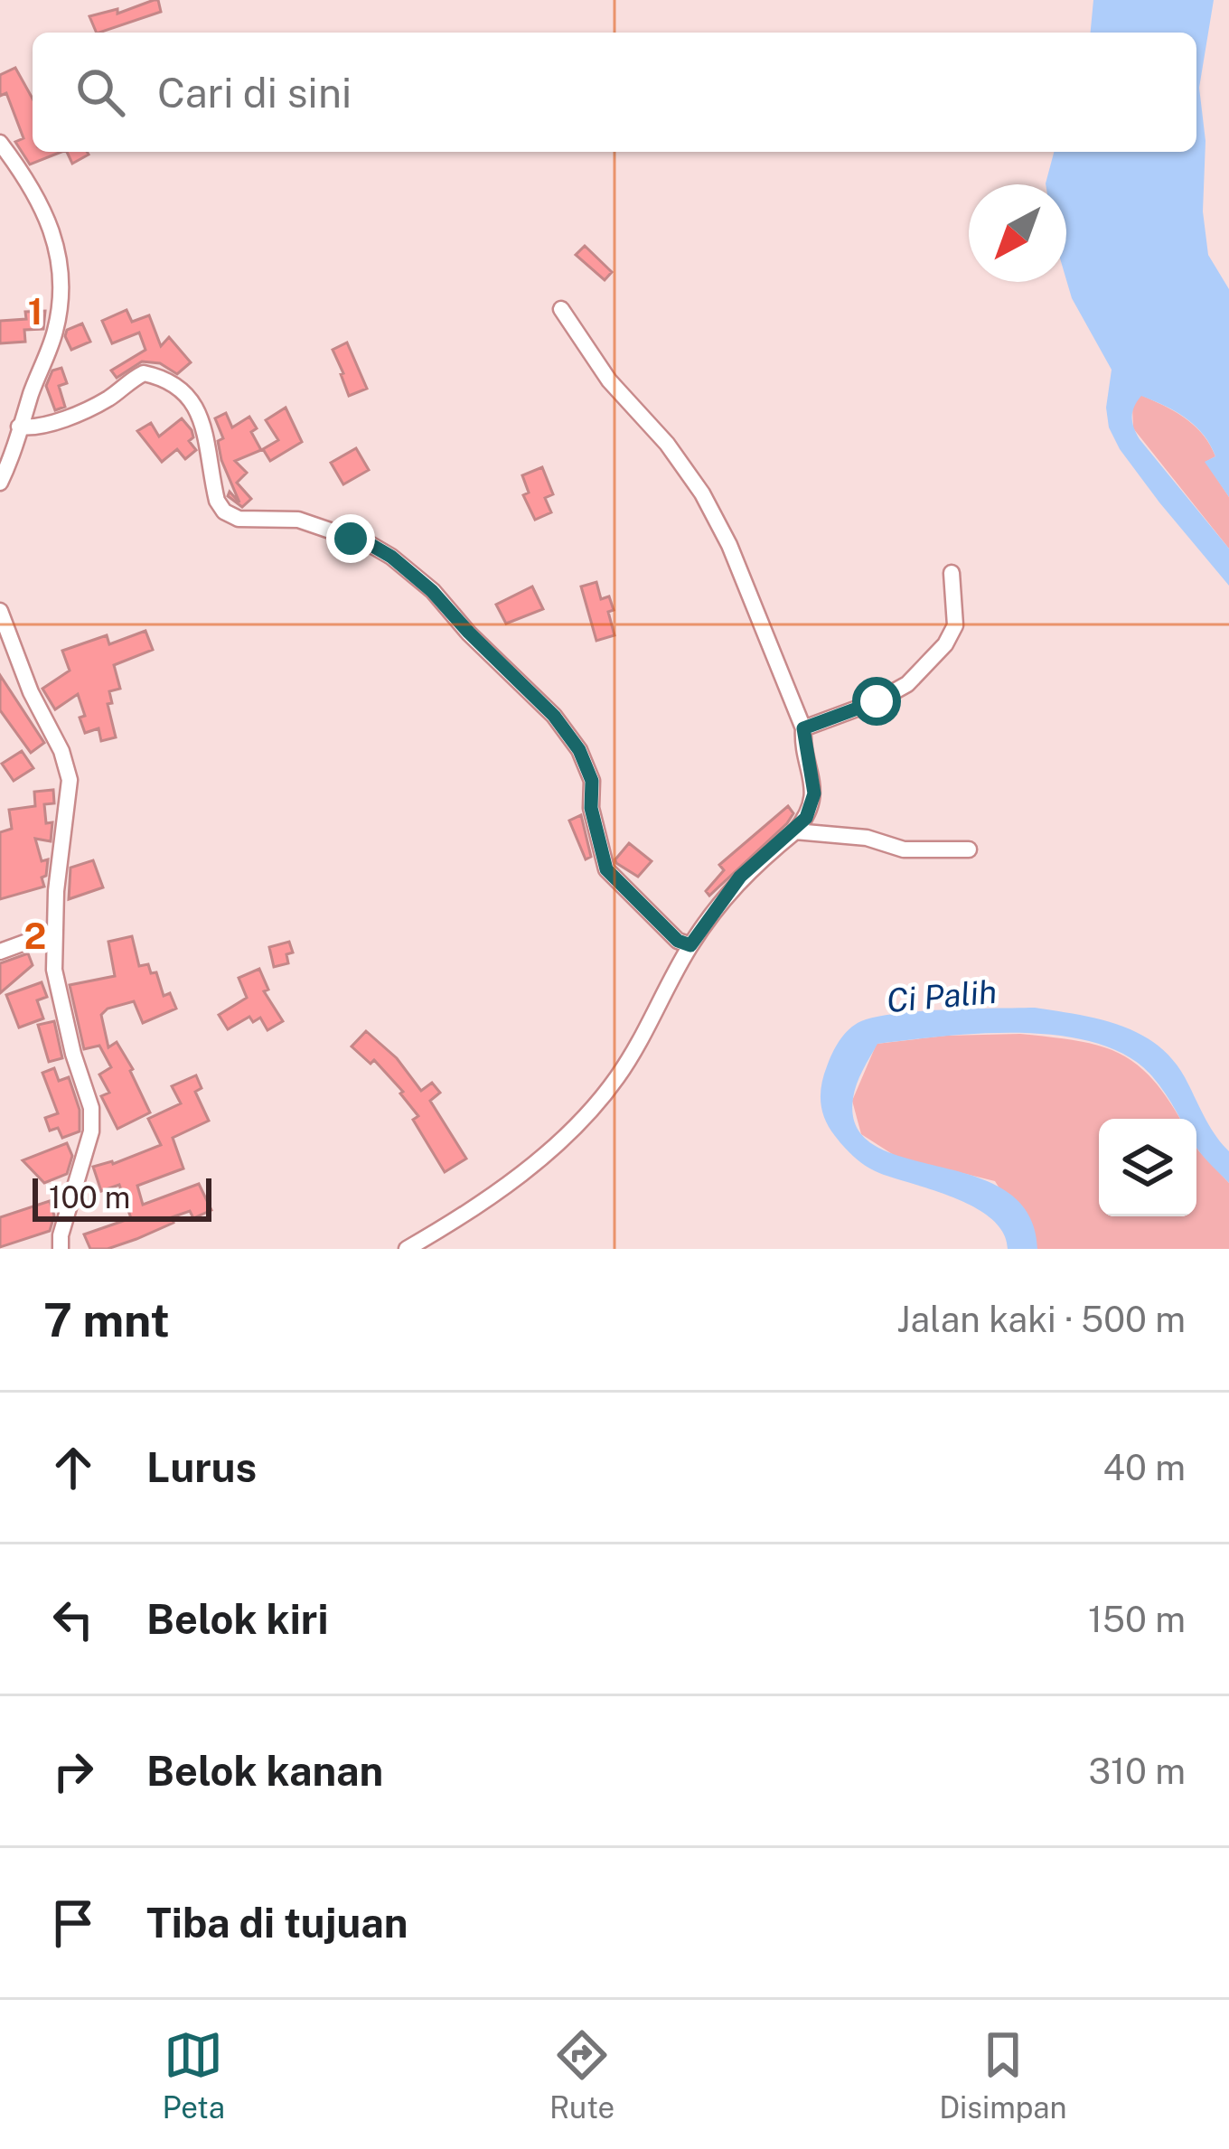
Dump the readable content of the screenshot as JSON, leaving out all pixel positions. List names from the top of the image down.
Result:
{
  "water": ["Ci Palih"],
  "scale_bar": "100 m",
  "north": "bottom left",
  "page": {
    "search": "Cari di sini",
    "scale": "100 m",
    "heading": ["7 mnt", "Jalan kaki · 500 m"],
    "list": [
      ["Lurus", "40 m"],
      ["Belok kiri", "150 m"],
      ["Belok kanan", "310 m"],
      "Tiba di tujuan"
    ],
    "nav": ["Peta", "Rute", "Disimpan"]
  },
  "grid": {
    "rows": ["1", "2"]
  }
}
